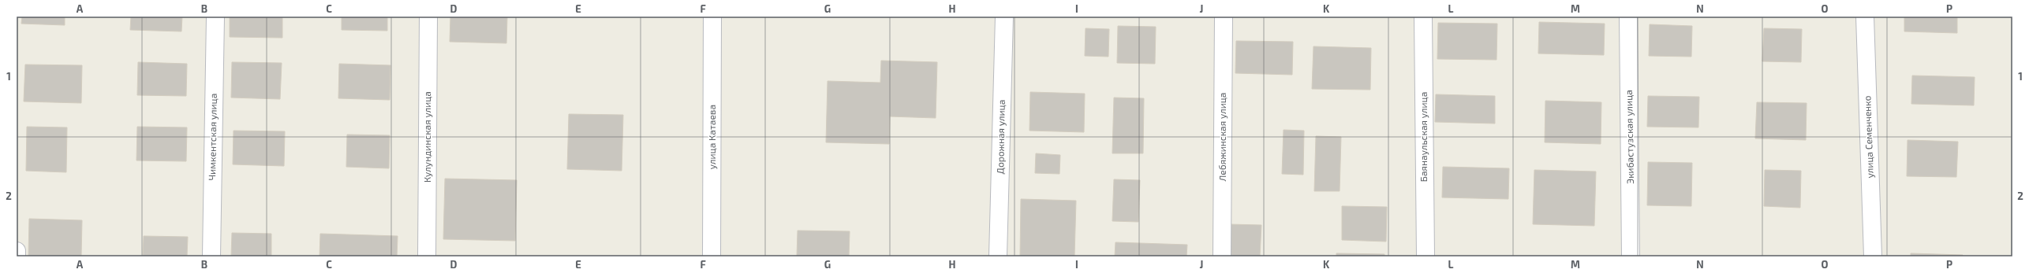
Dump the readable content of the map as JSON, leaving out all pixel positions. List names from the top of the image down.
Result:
{
  "streets": {
    "street": [
      "Чимкентская улица",
      "Кулундинская улица",
      "улица Катаева",
      "Дорожная улица",
      "Лебяжинская улица",
      "Баянаульская улица",
      "Экибастузская улица",
      "улица Семенченко"
    ]
  },
  "grid": {
    "columns": [
      "A",
      "B",
      "C",
      "D",
      "E",
      "F",
      "G",
      "H",
      "I",
      "J",
      "K",
      "L",
      "M",
      "N",
      "O",
      "P"
    ],
    "rows": ["1", "2"]
  }
}
